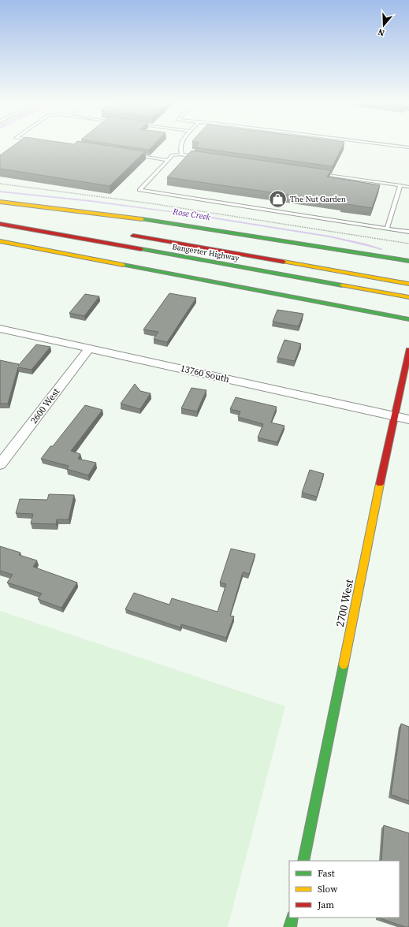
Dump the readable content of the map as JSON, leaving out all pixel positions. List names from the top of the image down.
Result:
{
  "streets": {
    "main road": ["Bangerter Highway", "2700 West"],
    "street": ["13760 South", "2600 West"]
  },
  "crossings": [
    ["13760 South", "2600 West"],
    ["13760 South", "2700 West"]
  ],
  "water": ["Rose Creek"],
  "places": {
    "shop": ["The Nut Garden"]
  },
  "legend": ["Fast", "Slow", "Jam"],
  "north": "bottom"
}
